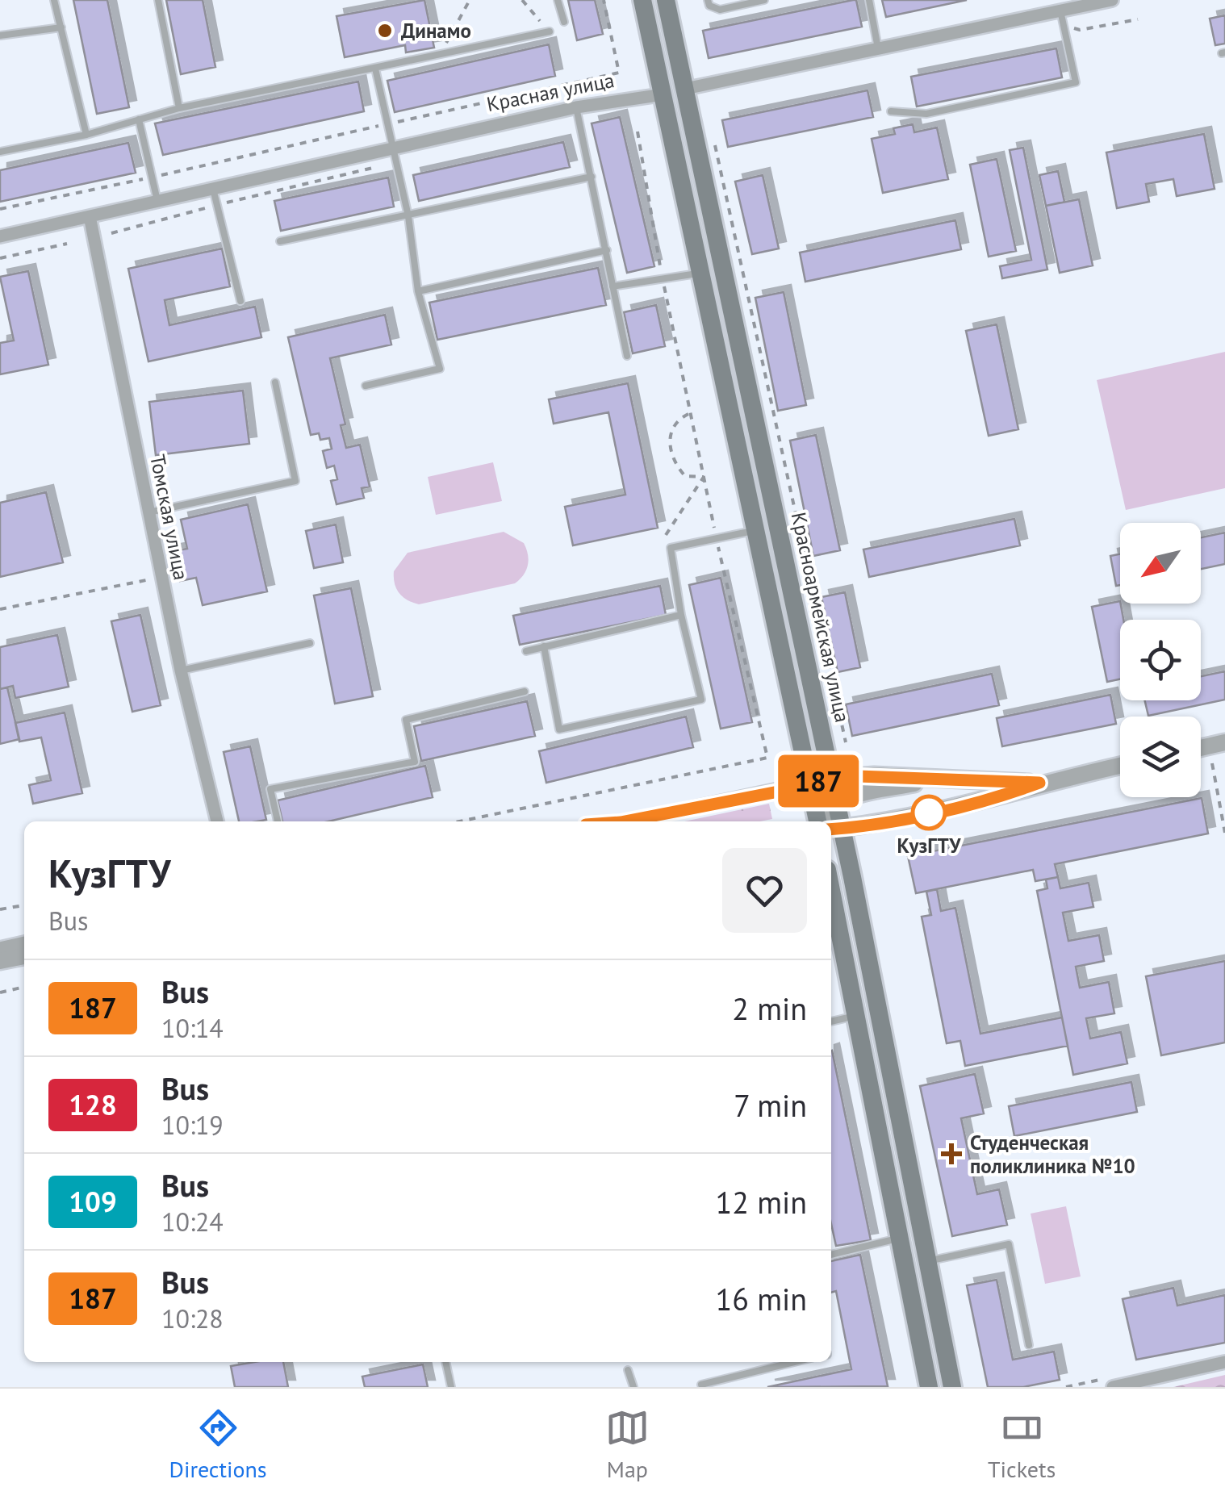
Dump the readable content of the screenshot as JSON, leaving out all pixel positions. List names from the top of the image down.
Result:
{
  "streets": {
    "main road": ["Красная улица", "Красноармейская улица"],
    "street": ["Томская улица"]
  },
  "crossings": [
    ["Красная улица", "Томская улица"],
    ["Красная улица", "Красноармейская улица"]
  ],
  "places": {
    "other": ["Динамо", "КузГТУ"],
    "health": ["Студенческая поликлиника №10"]
  },
  "lines": ["bus line 187"],
  "north": "bottom left",
  "page": {
    "on_map": "187",
    "heading": ["КузГТУ", "Bus"],
    "list": [
      {
        "mark": "187",
        "name": "Bus",
        "note": "10:14",
        "value": "2 min"
      },
      {
        "mark": "128",
        "name": "Bus",
        "note": "10:19",
        "value": "7 min"
      },
      {
        "mark": "109",
        "name": "Bus",
        "note": "10:24",
        "value": "12 min"
      },
      {
        "mark": "187",
        "name": "Bus",
        "note": "10:28",
        "value": "16 min"
      }
    ],
    "tabs": ["Directions", "Map", "Tickets"]
  }
}
